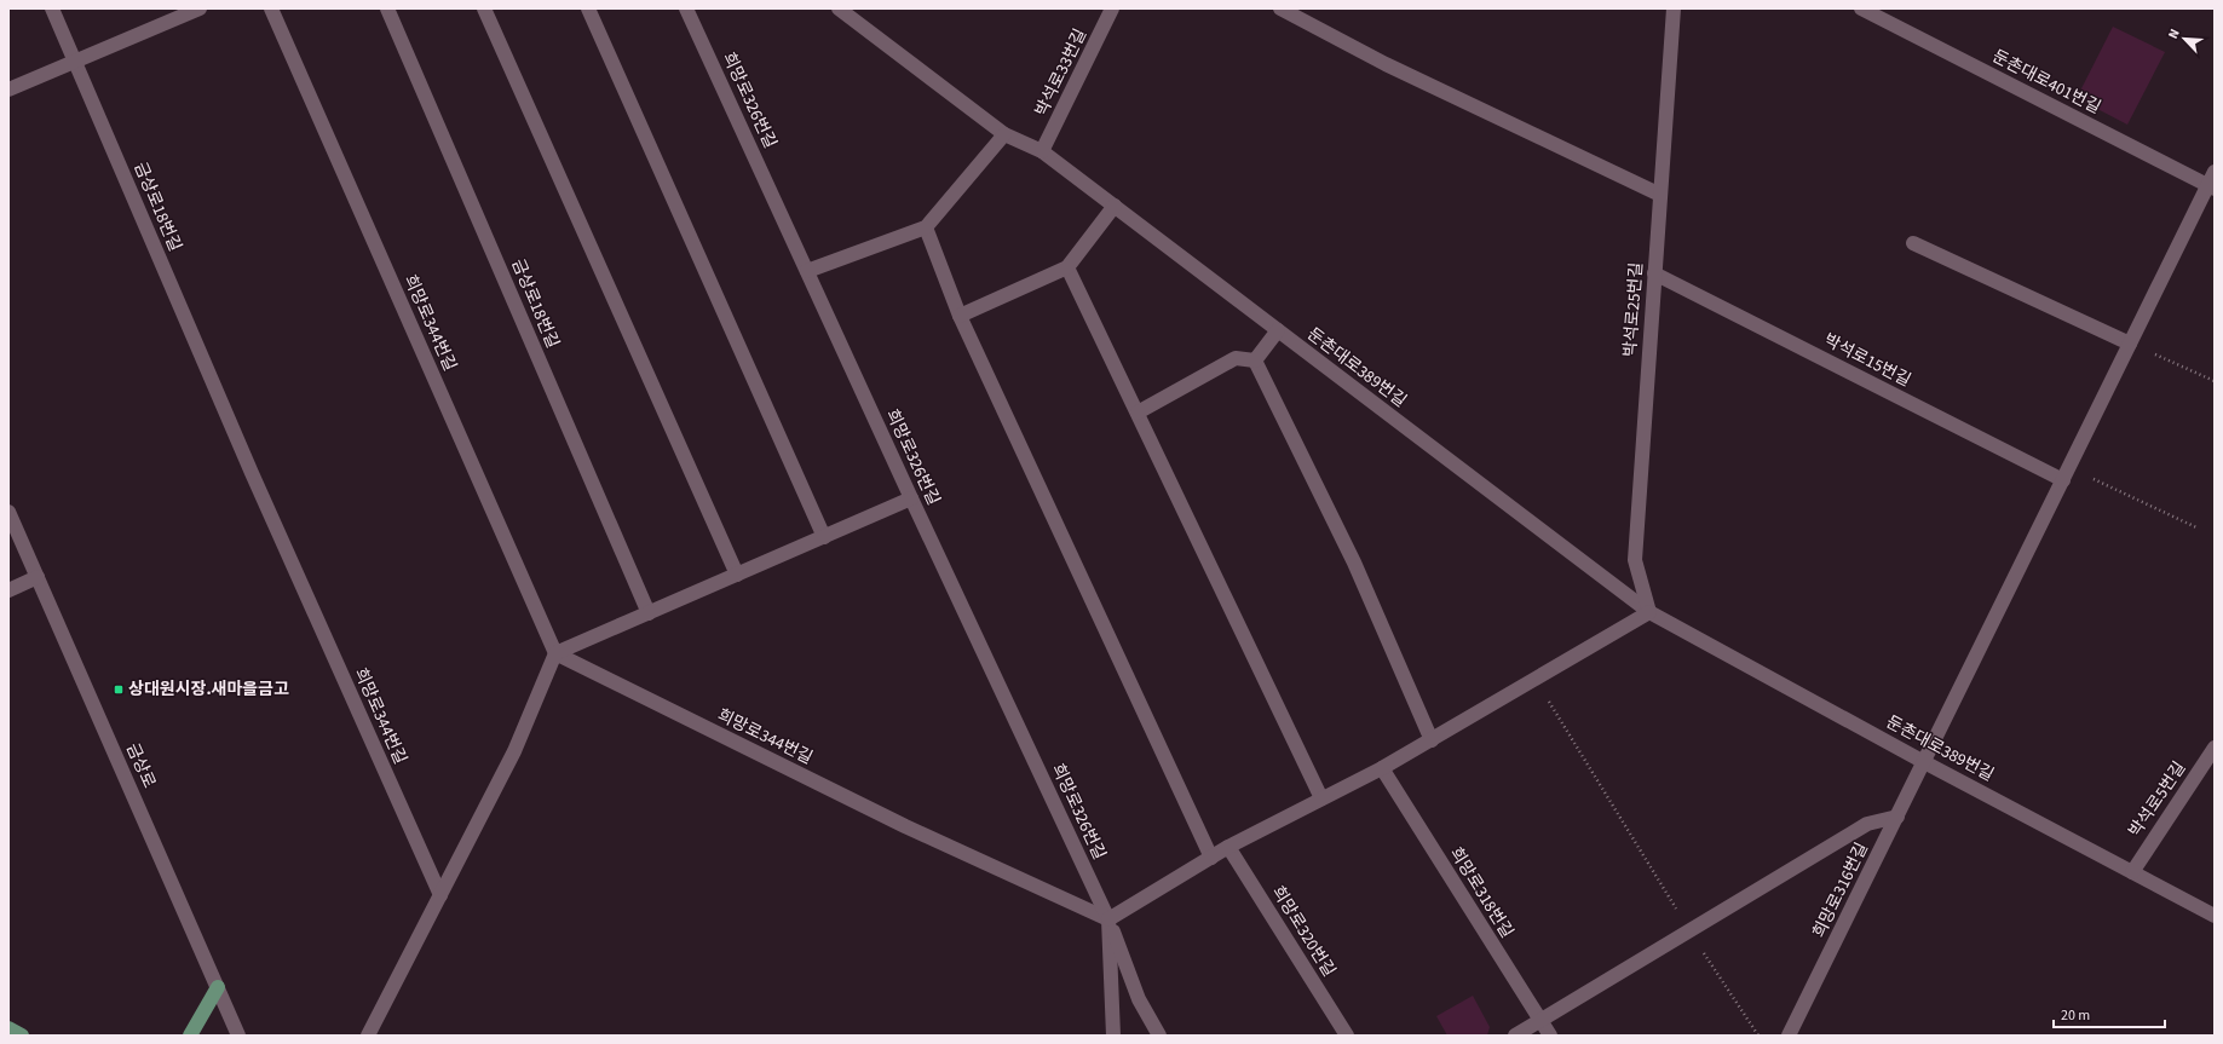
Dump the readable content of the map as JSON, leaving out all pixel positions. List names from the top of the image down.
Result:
{
  "streets": {
    "street": [
      "박석로33번길",
      "둔촌대로401번길",
      "희망로326번길",
      "금상로18번길",
      "박석로25번길",
      "희망로344번길",
      "박석로15번길",
      "둔촌대로389번길",
      "금상로",
      "박석로5번길",
      "희망로316번길",
      "희망로318번길",
      "희망로320번길"
    ]
  },
  "crossings": [
    ["박석로33번길", "둔촌대로389번길"],
    ["희망로326번길", "희망로344번길"],
    ["금상로18번길", "희망로344번길"],
    ["박석로25번길", "박석로15번길"],
    ["박석로25번길", "둔촌대로389번길"],
    ["둔촌대로389번길", "박석로5번길"],
    ["둔촌대로389번길", "희망로316번길"]
  ],
  "places": {
    "transit": ["상대원시장.새마을금고"]
  },
  "scale_bar": "20 m",
  "north": "top left"
}
